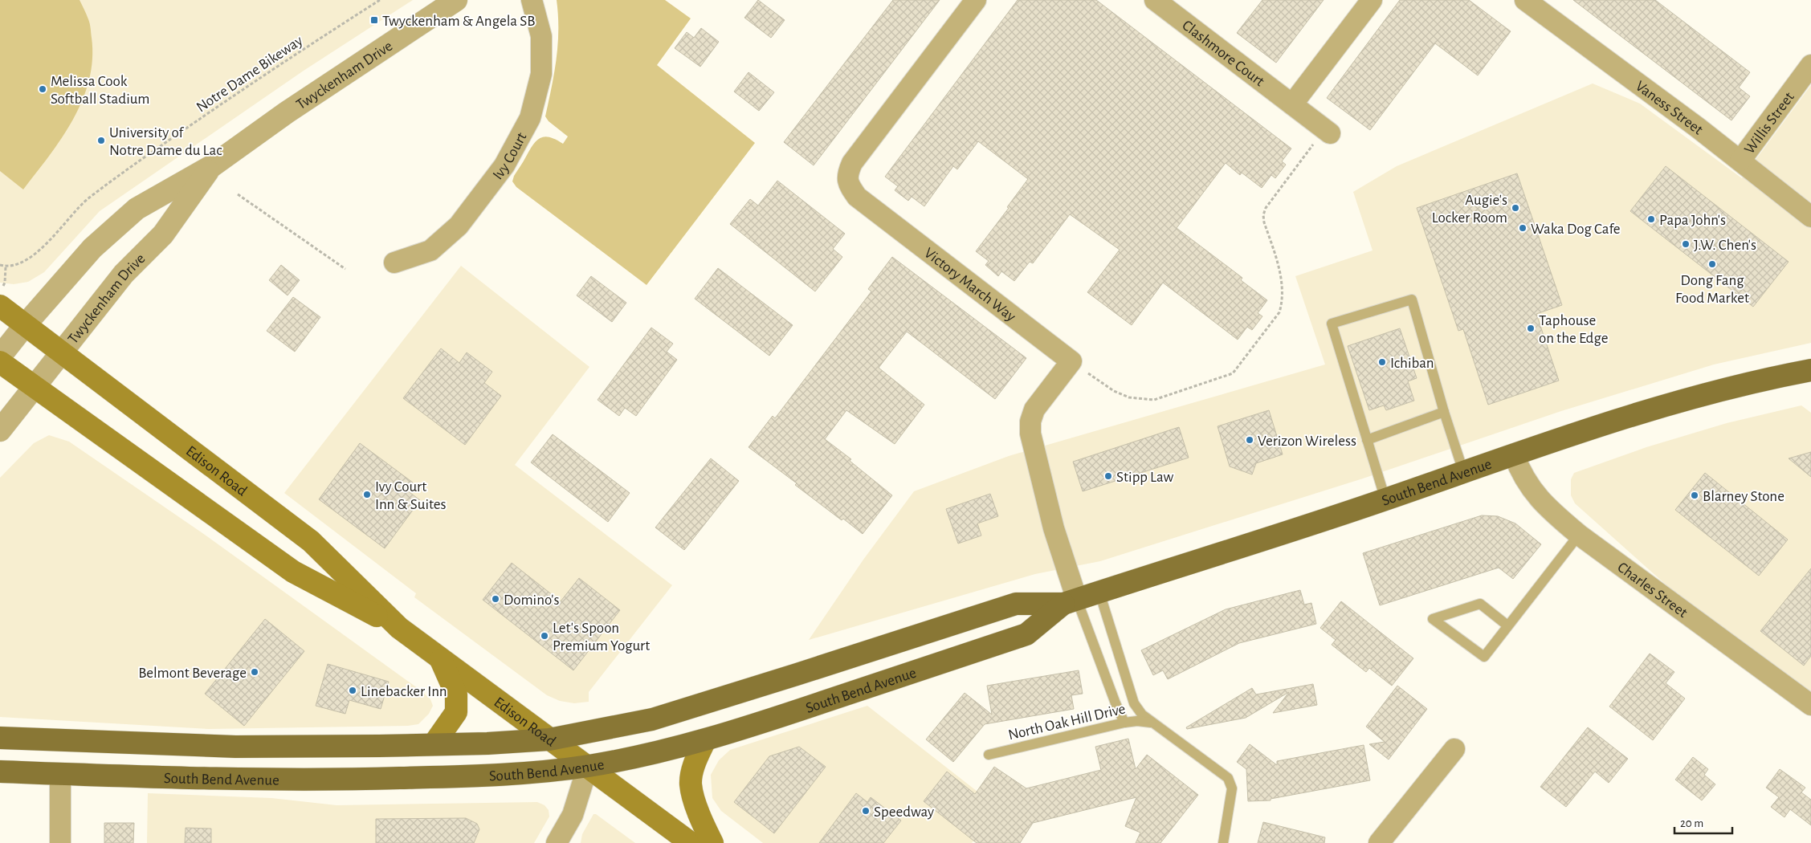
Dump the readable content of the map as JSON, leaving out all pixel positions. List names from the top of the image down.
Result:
{
  "streets": {
    "main road": ["Edison Road", "South Bend Avenue"],
    "street": [
      "Clashmore Court",
      "Twyckenham Drive",
      "Vaness Street",
      "Willis Street",
      "Ivy Court",
      "Victory March Way",
      "Charles Street"
    ],
    "lane": ["North Oak Hill Drive"],
    "path": ["Notre Dame Bikeway"]
  },
  "crossings": [
    ["Twyckenham Drive", "Edison Road"],
    ["Vaness Street", "Willis Street"],
    ["Edison Road", "South Bend Avenue"],
    ["South Bend Avenue", "Charles Street"]
  ],
  "places": {
    "transit": ["Twyckenham & Angela SB"],
    "other": [
      "Melissa Cook Softball Stadium",
      "University of Notre Dame du Lac",
      "Augie's Locker Room",
      "Papa John's",
      "Waka Dog Cafe",
      "J.W. Chen's",
      "Dong Fang Food Market",
      "Taphouse on the Edge",
      "Ichiban",
      "Verizon Wireless",
      "Stipp Law",
      "Ivy Court Inn & Suites",
      "Blarney Stone",
      "Domino's",
      "Let's Spoon Premium Yogurt",
      "Belmont Beverage",
      "Linebacker Inn",
      "Speedway"
    ]
  },
  "scale_bar": "20 m"
}
